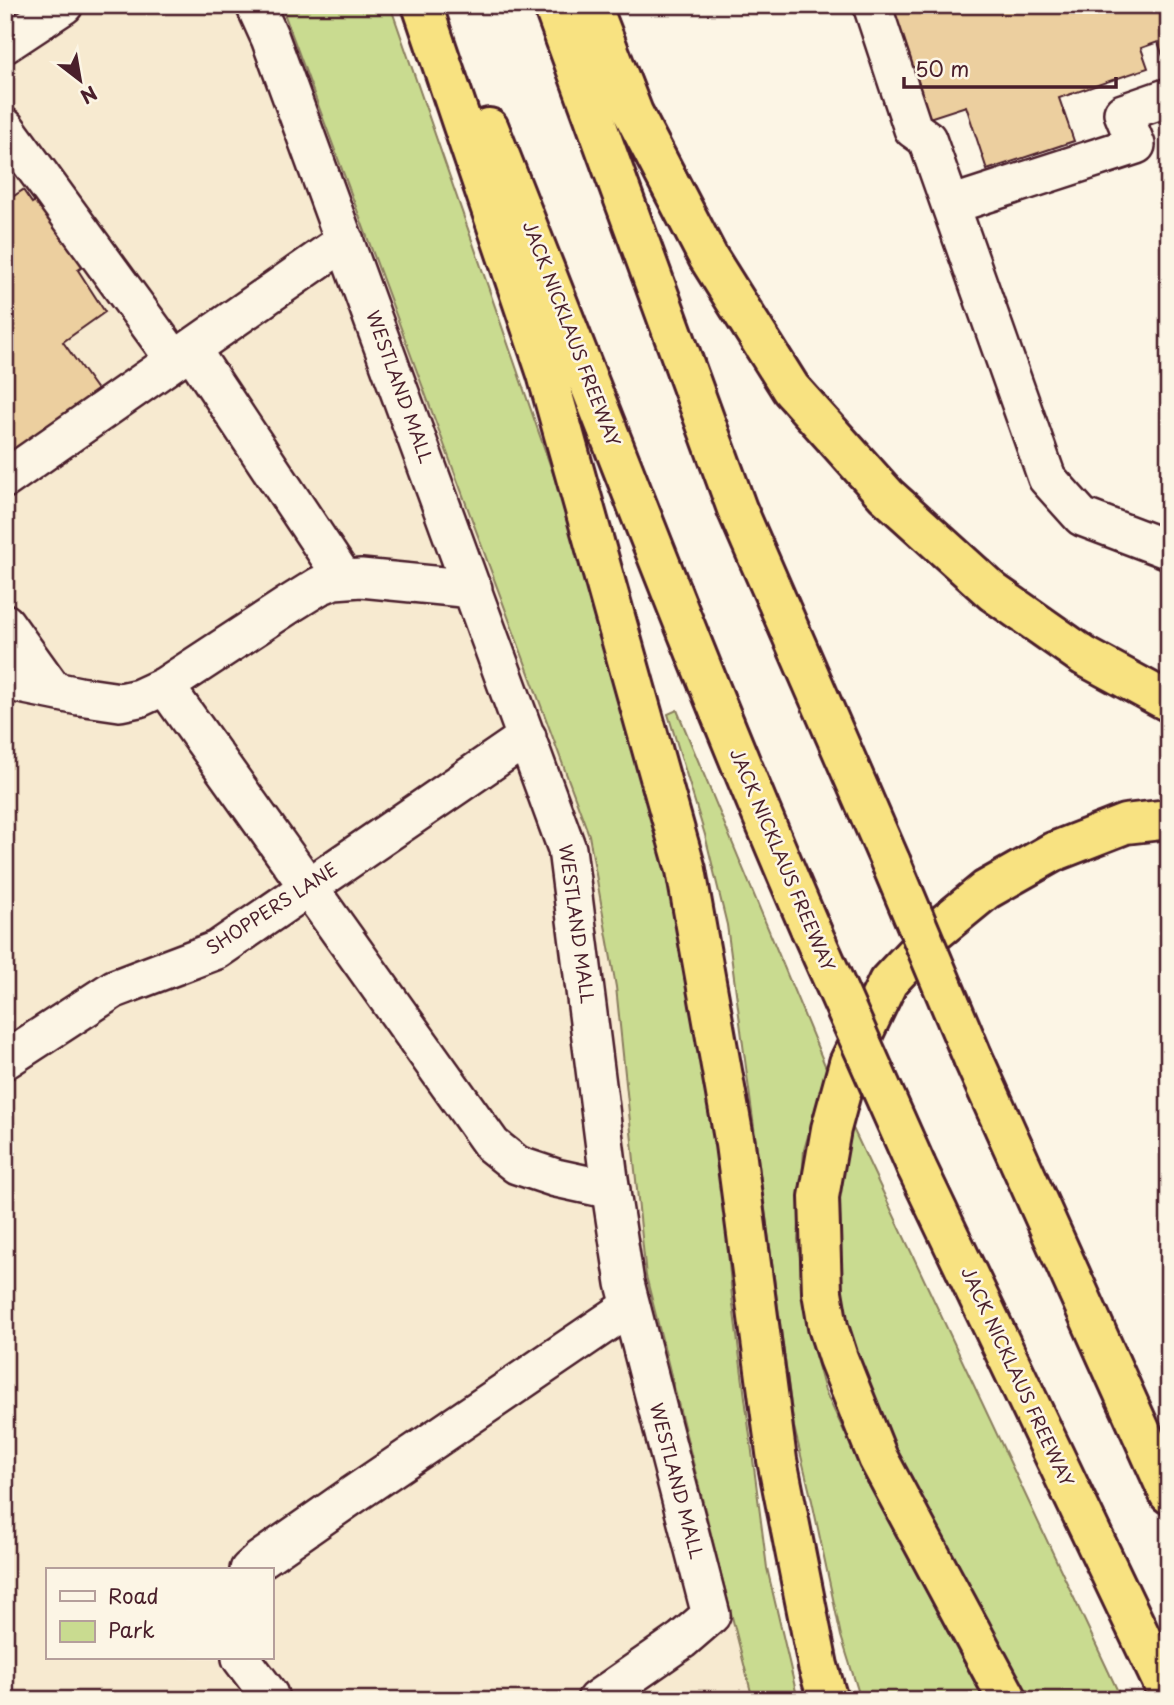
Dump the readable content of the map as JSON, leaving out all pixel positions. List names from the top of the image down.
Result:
{
  "streets": {
    "highway": ["JACK NICKLAUS FREEWAY"],
    "lane": ["WESTLAND MALL", "SHOPPERS LANE"]
  },
  "crossings": [
    ["WESTLAND MALL", "SHOPPERS LANE"]
  ],
  "legend": ["Road", "Park"],
  "scale_bar": "50 m",
  "north": "bottom right"
}
